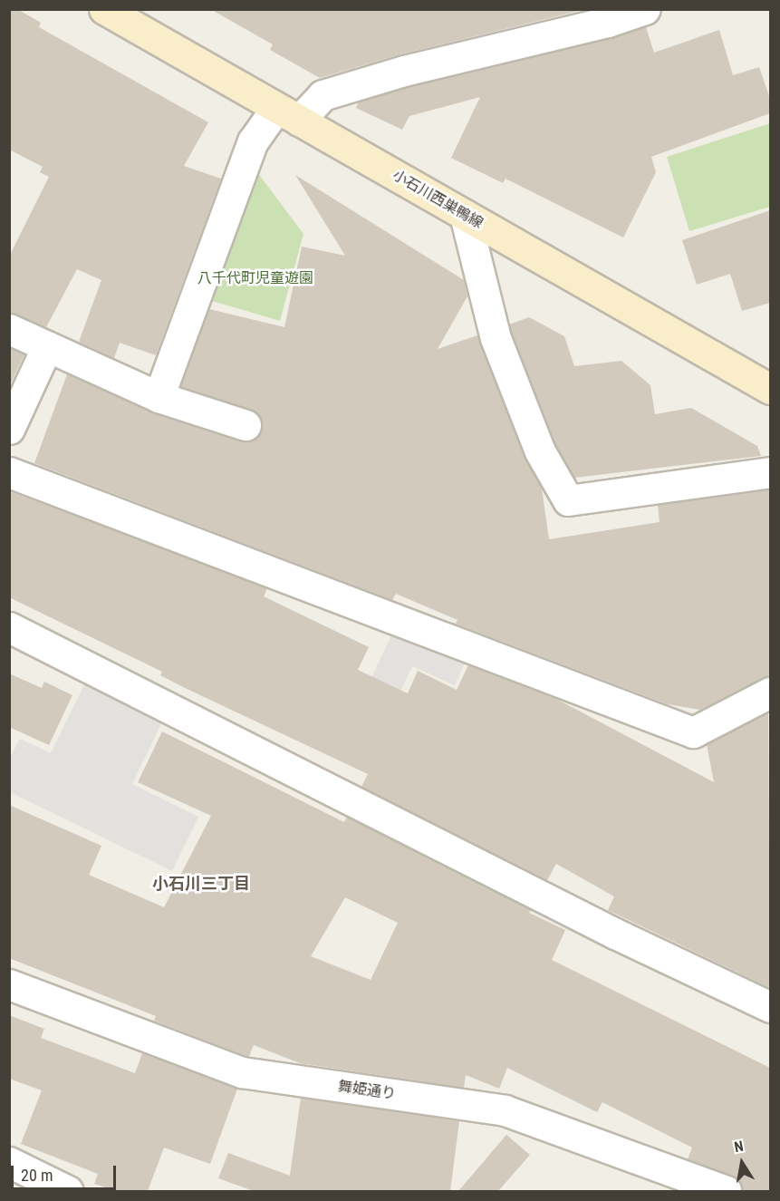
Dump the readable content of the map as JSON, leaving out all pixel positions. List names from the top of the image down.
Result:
{
  "streets": {
    "main road": ["小石川西巣鴨線"],
    "street": ["舞姫通り"]
  },
  "districts": ["小石川三丁目"],
  "parks": ["八千代町児童遊園"],
  "scale_bar": "20 m",
  "north": "top"
}
